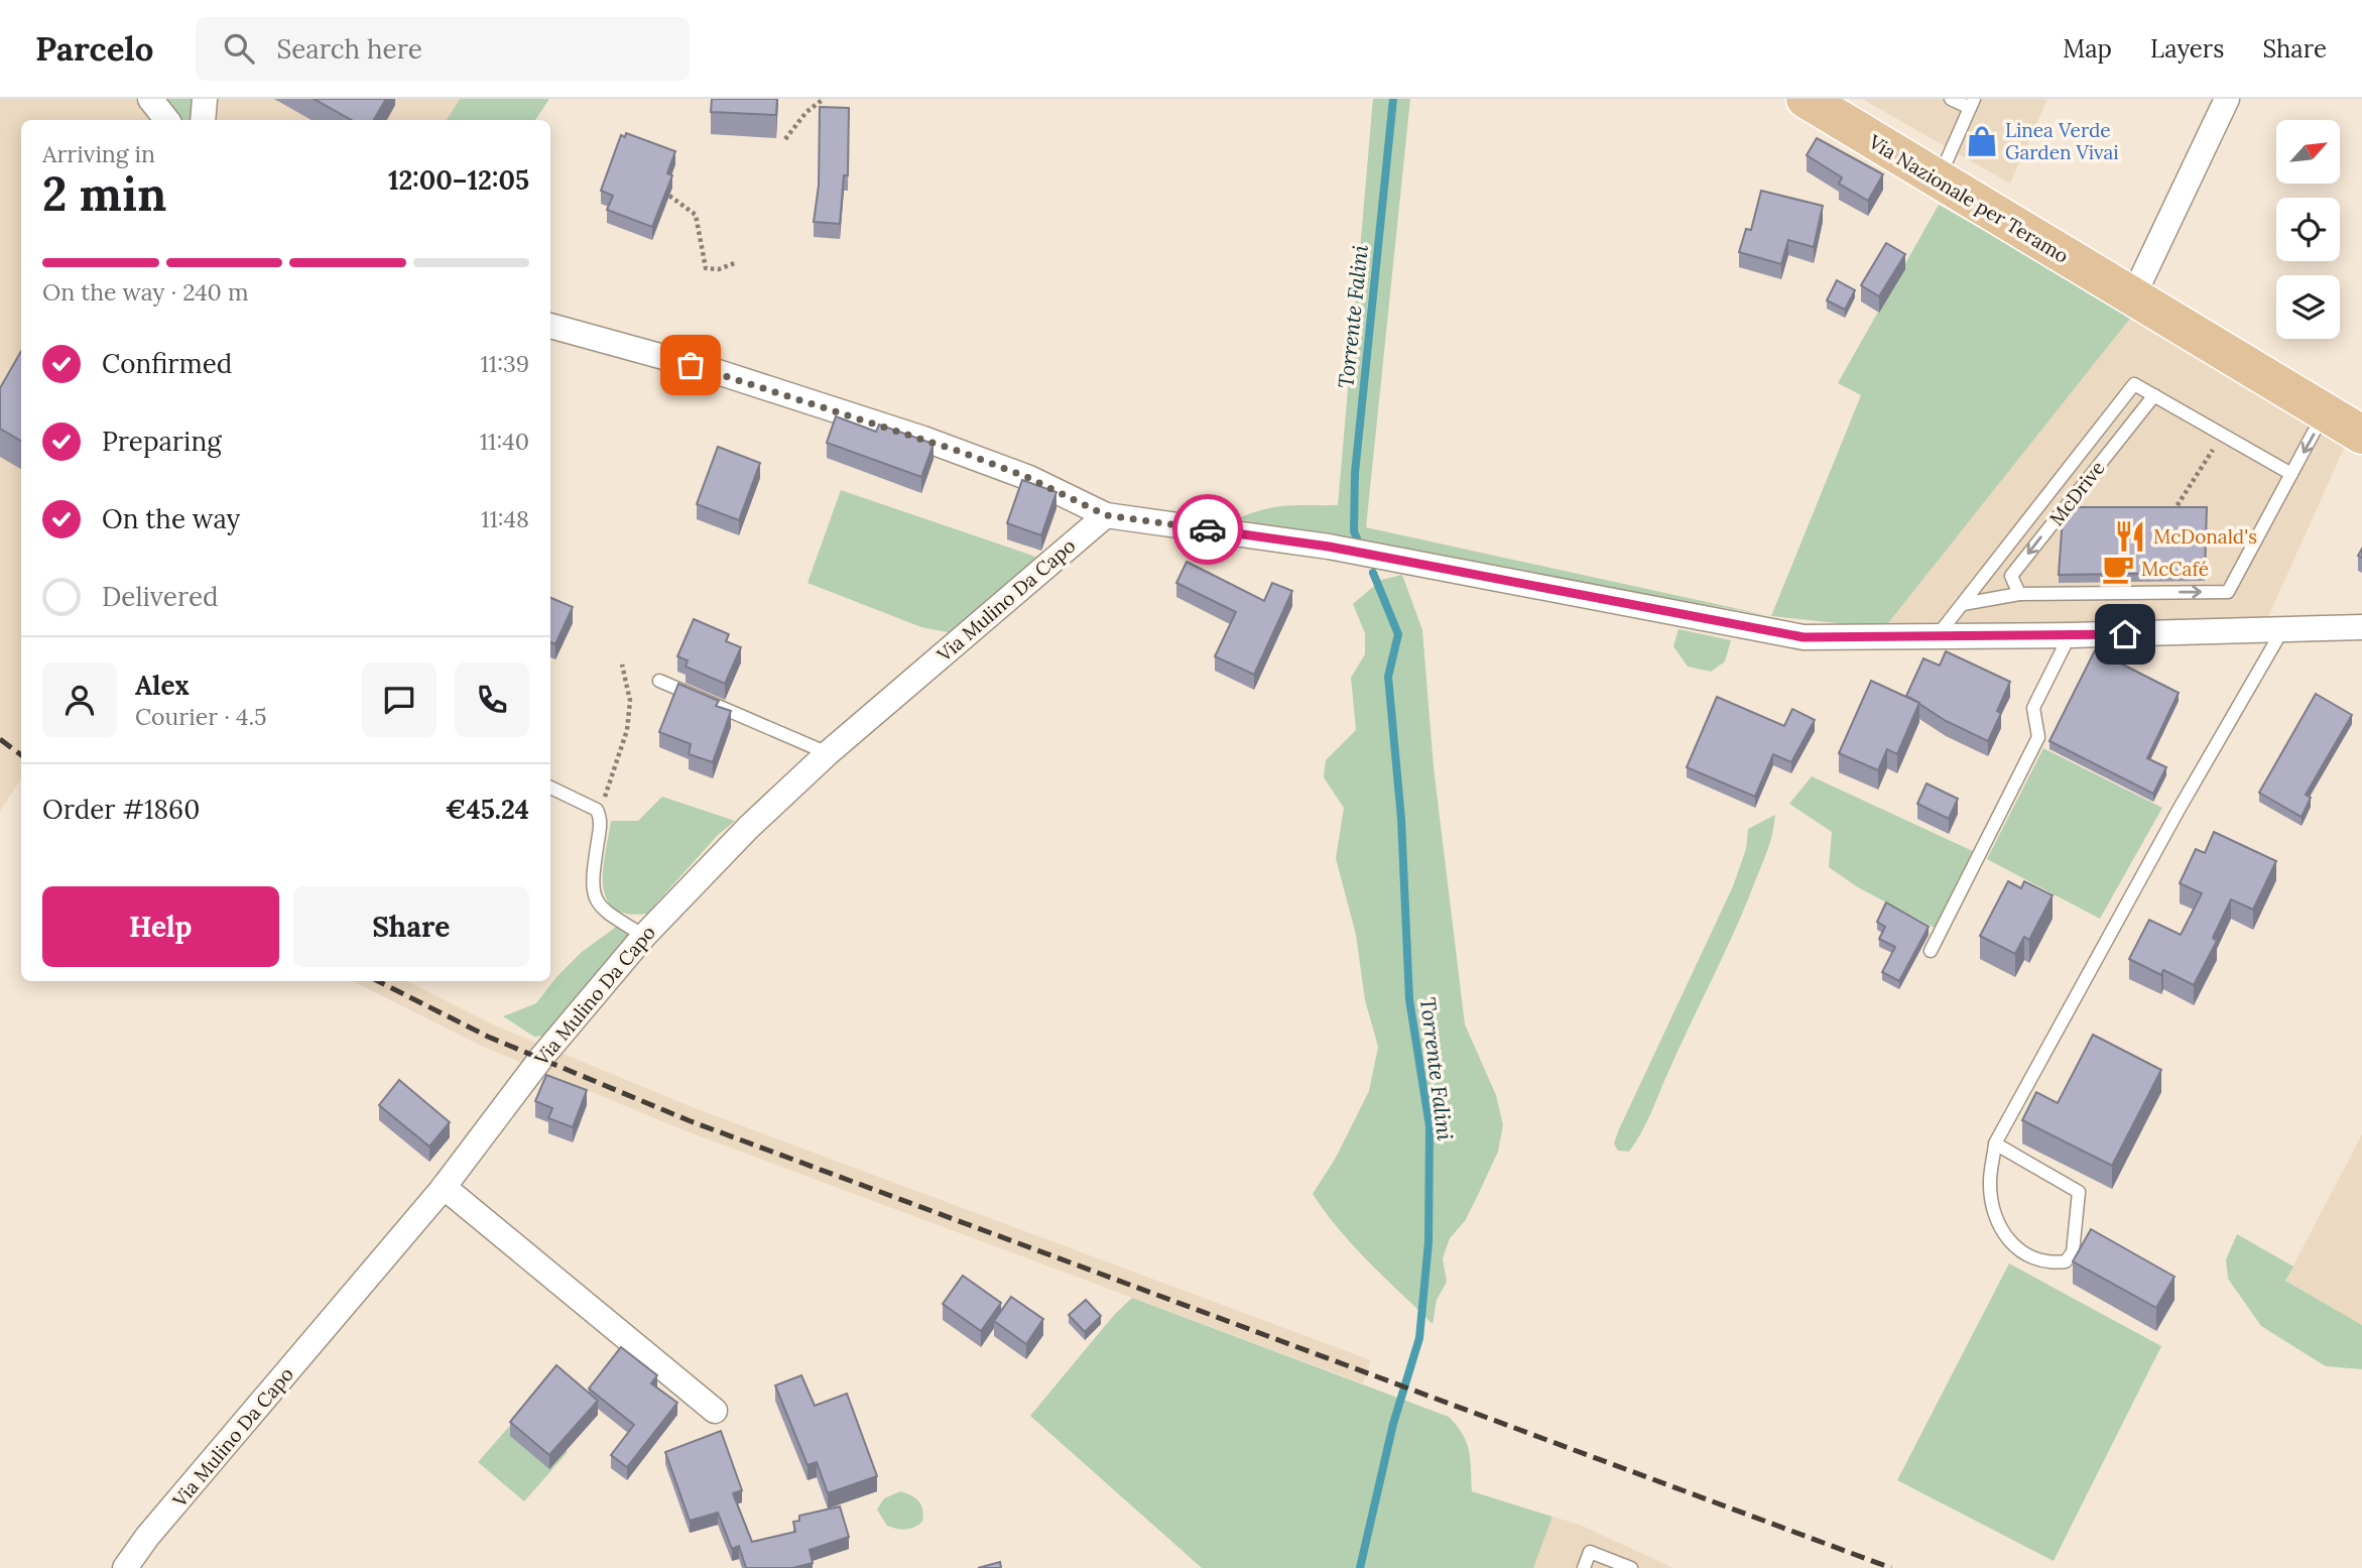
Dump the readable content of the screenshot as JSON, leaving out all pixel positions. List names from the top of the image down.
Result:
{
  "streets": {
    "main road": ["Via Nazionale per Teramo"],
    "street": ["Via Mulino Da Capo"],
    "lane": ["McDrive"]
  },
  "water": ["Torrente Falini"],
  "places": {
    "shop": ["Linea Verde Garden Vivai"],
    "restaurant": ["McDonald's"],
    "cafe": ["McCafé"]
  },
  "north": "top right",
  "page": {
    "header": "Parcelo",
    "search": "Search here",
    "nav": ["Map", "Layers", "Share"],
    "heading": ["2 min", "Arriving in", "12:00–12:05"],
    "panel": [
      "Alex",
      "Courier · 4.5",
      "Order #1860",
      "€45.24"
    ],
    "bar": "On the way · 240 m",
    "list": [
      ["Confirmed", "11:39"],
      ["Preparing", "11:40"],
      ["On the way", "11:48"],
      "Delivered"
    ],
    "buttons": ["Help", "Share"]
  }
}
